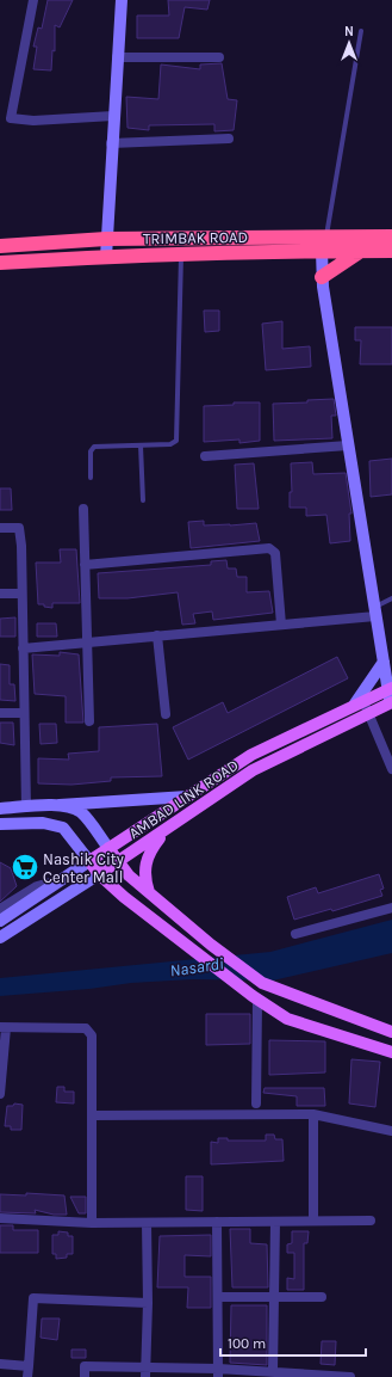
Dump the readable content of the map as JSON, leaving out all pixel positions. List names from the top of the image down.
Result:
{
  "streets": {
    "highway": ["TRIMBAK ROAD"],
    "main road": ["AMBAD LINK ROAD"]
  },
  "water": ["Nasardi"],
  "places": {
    "supermarket": ["Nashik City Center Mall"]
  },
  "scale_bar": "100 m",
  "north": "top"
}
